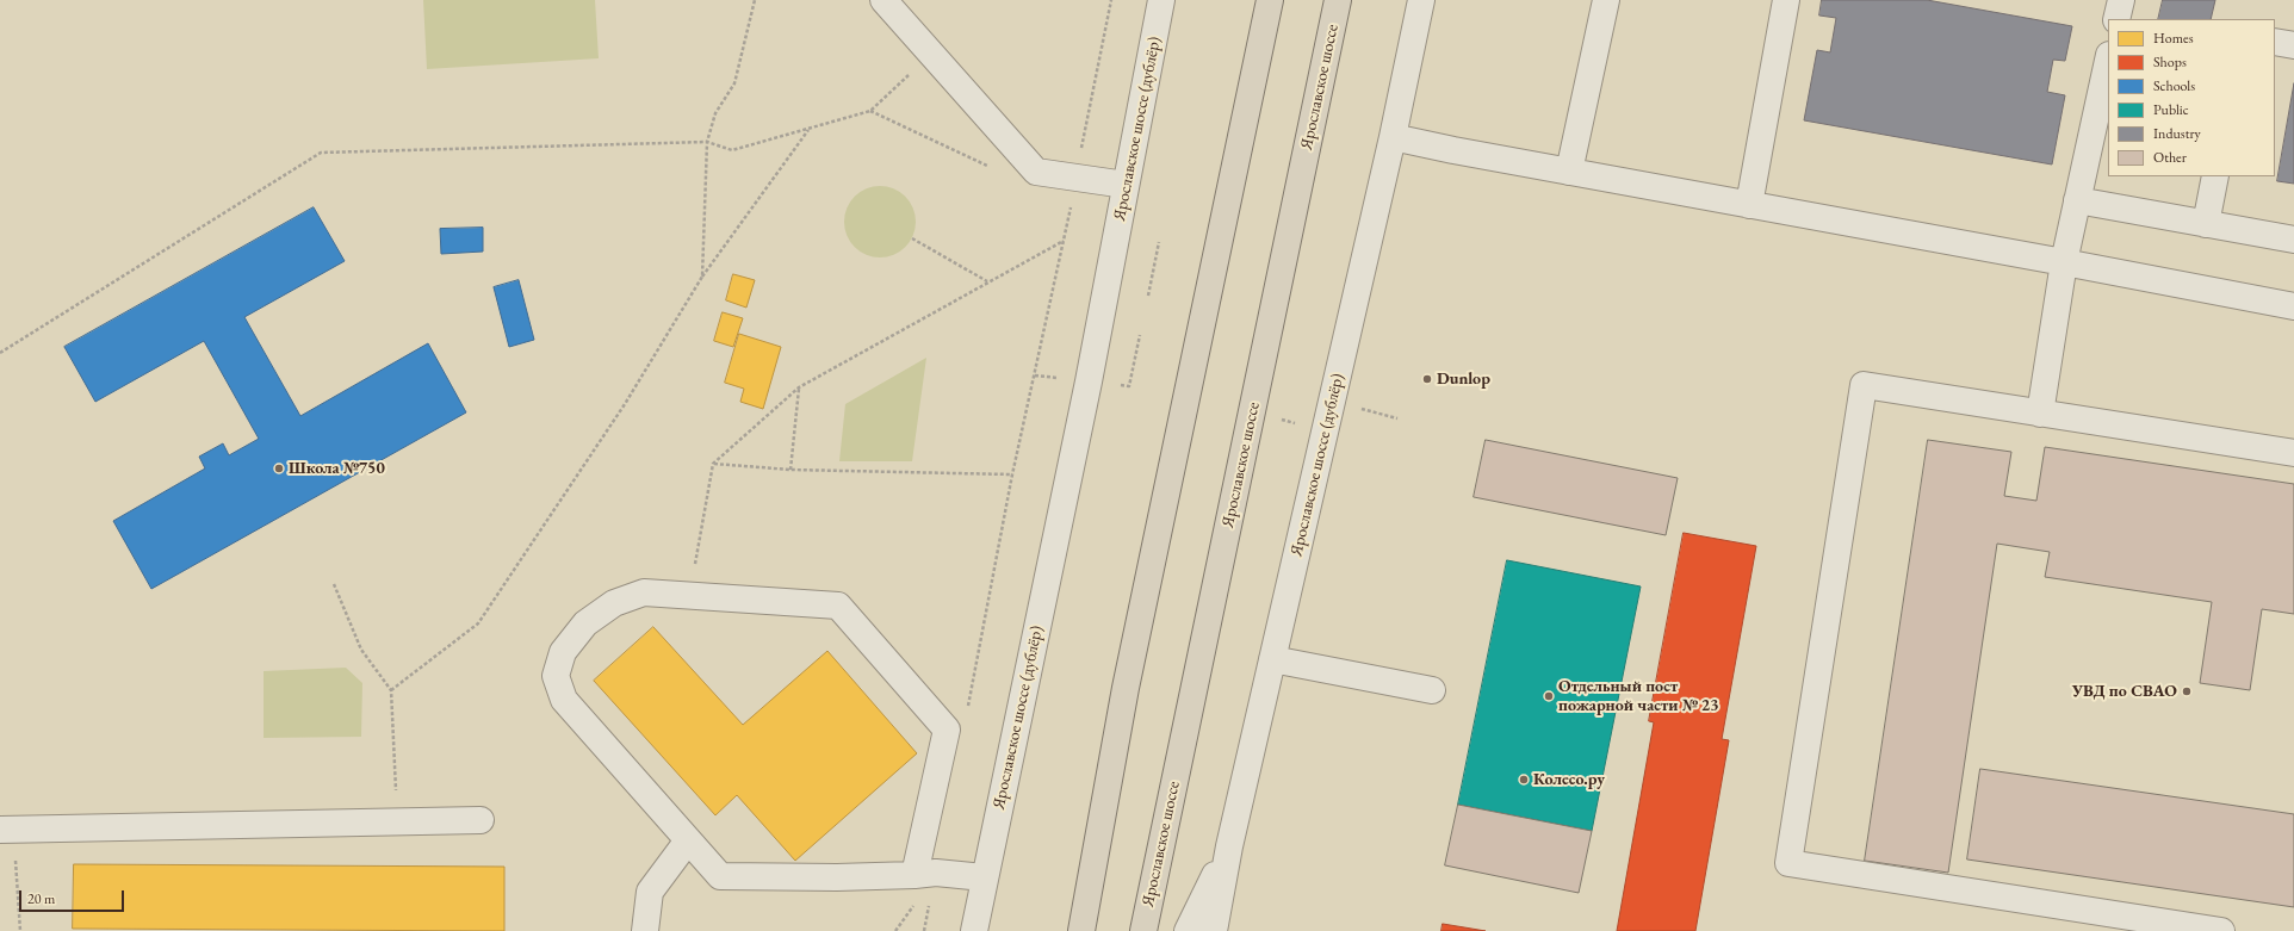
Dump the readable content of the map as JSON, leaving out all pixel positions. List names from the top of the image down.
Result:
{
  "streets": {
    "main road": ["Ярославское шоссе"],
    "street": ["Ярославское шоссе (дублёр)"]
  },
  "places": [
    "Dunlop",
    "Школа №750",
    "УВД по СВАО",
    "Отдельный пост пожарной части № 23",
    "Колесо.ру"
  ],
  "legend": [
    "Homes",
    "Shops",
    "Schools",
    "Public",
    "Industry",
    "Other"
  ],
  "scale_bar": "20 m"
}
